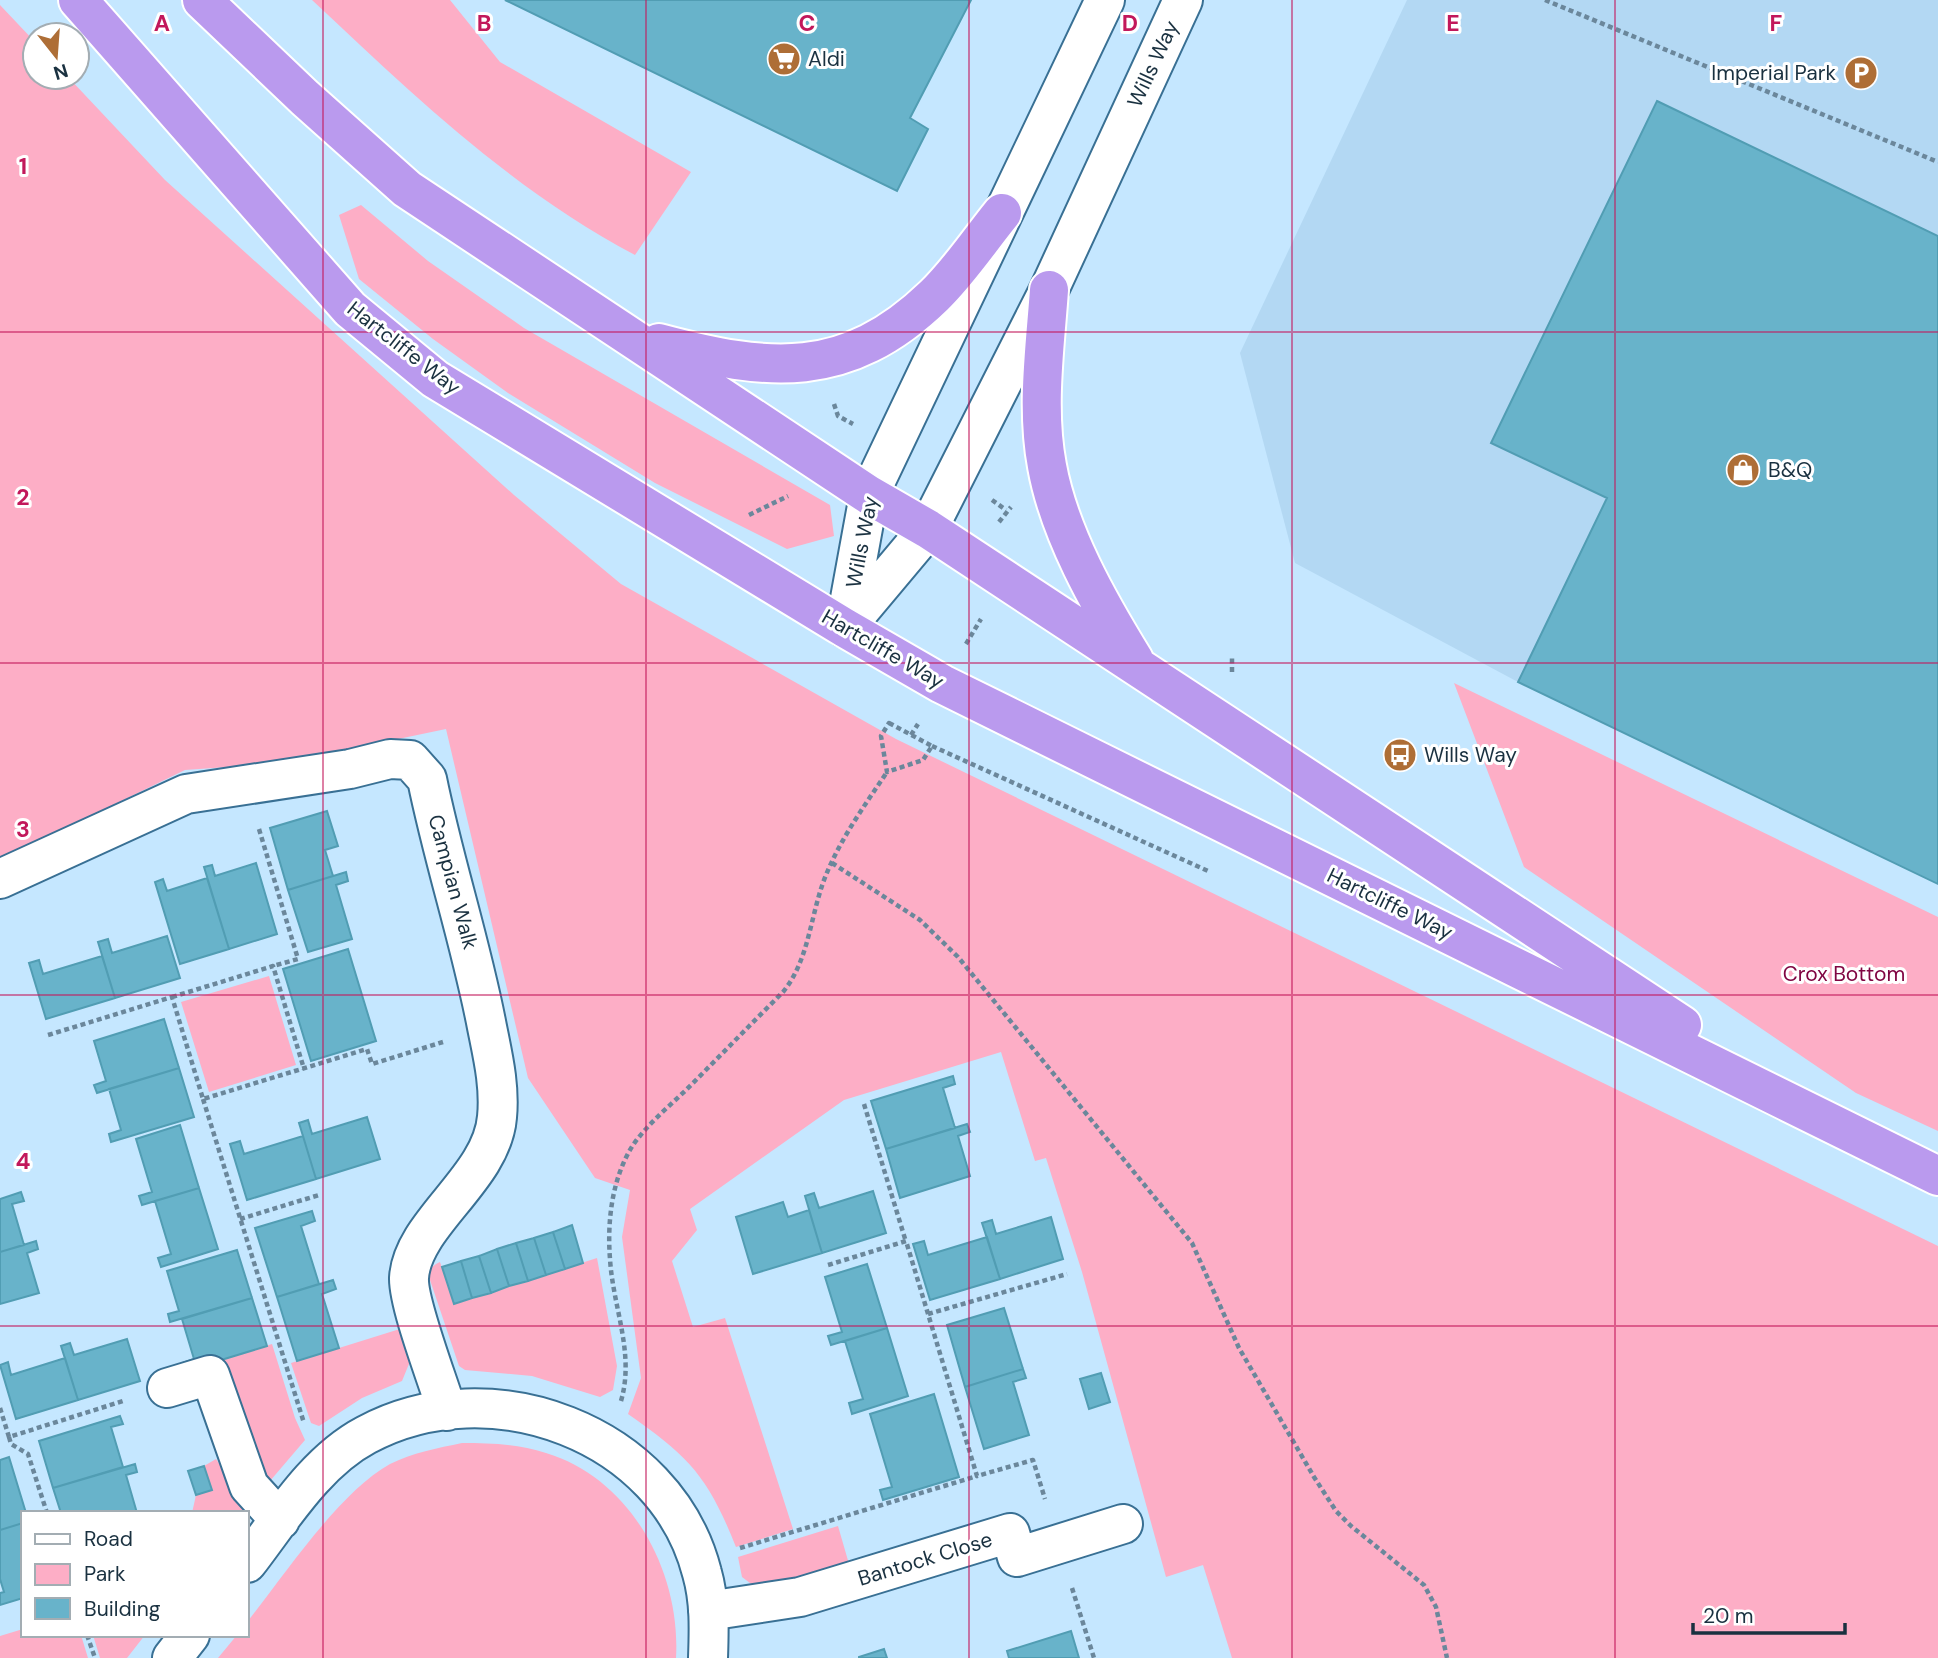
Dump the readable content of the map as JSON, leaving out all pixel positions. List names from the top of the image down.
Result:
{
  "streets": {
    "highway": ["Hartcliffe Way"],
    "street": ["Wills Way", "Campian Walk", "Bantock Close"]
  },
  "crossings": [
    ["Wills Way", "Hartcliffe Way"]
  ],
  "parks": ["Crox Bottom"],
  "places": {
    "supermarket": ["Aldi"],
    "parking": ["Imperial Park"],
    "shop": ["B&Q"],
    "bus stop": ["Wills Way"]
  },
  "legend": ["Road", "Park", "Building"],
  "scale_bar": "20 m",
  "north": "bottom",
  "grid": {
    "columns": [
      "A",
      "B",
      "C",
      "D",
      "E",
      "F"
    ],
    "rows": [
      "1",
      "2",
      "3",
      "4"
    ]
  }
}
